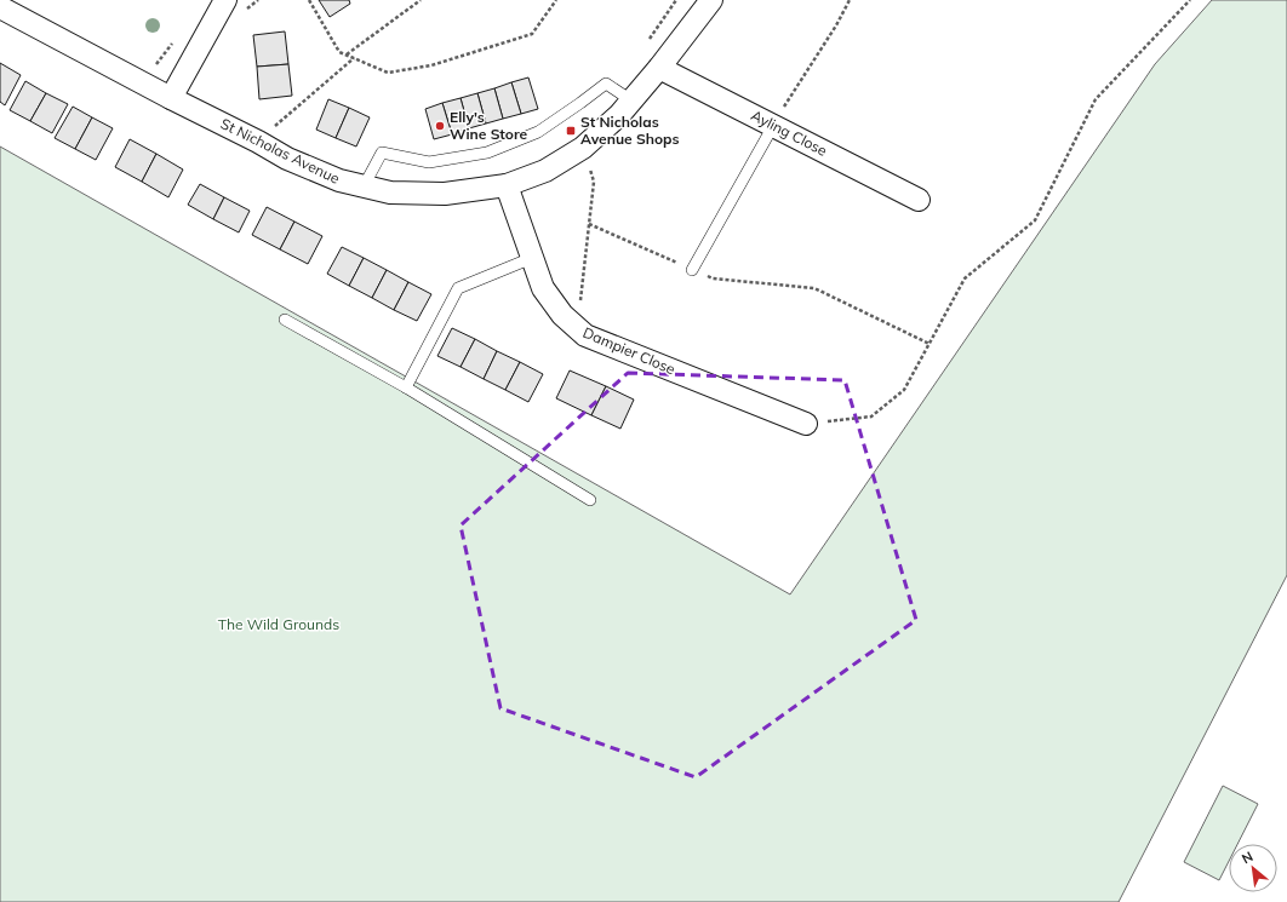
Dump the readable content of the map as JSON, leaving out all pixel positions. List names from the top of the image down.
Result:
{
  "streets": {
    "street": ["Ayling Close", "St Nicholas Avenue", "Dampier Close"]
  },
  "crossings": [
    ["Ayling Close", "St Nicholas Avenue"],
    ["St Nicholas Avenue", "Dampier Close"]
  ],
  "parks": ["The Wild Grounds"],
  "places": {
    "other": ["Elly's Wine Store"],
    "transit": ["St Nicholas Avenue Shops"]
  },
  "north": "top left"
}
